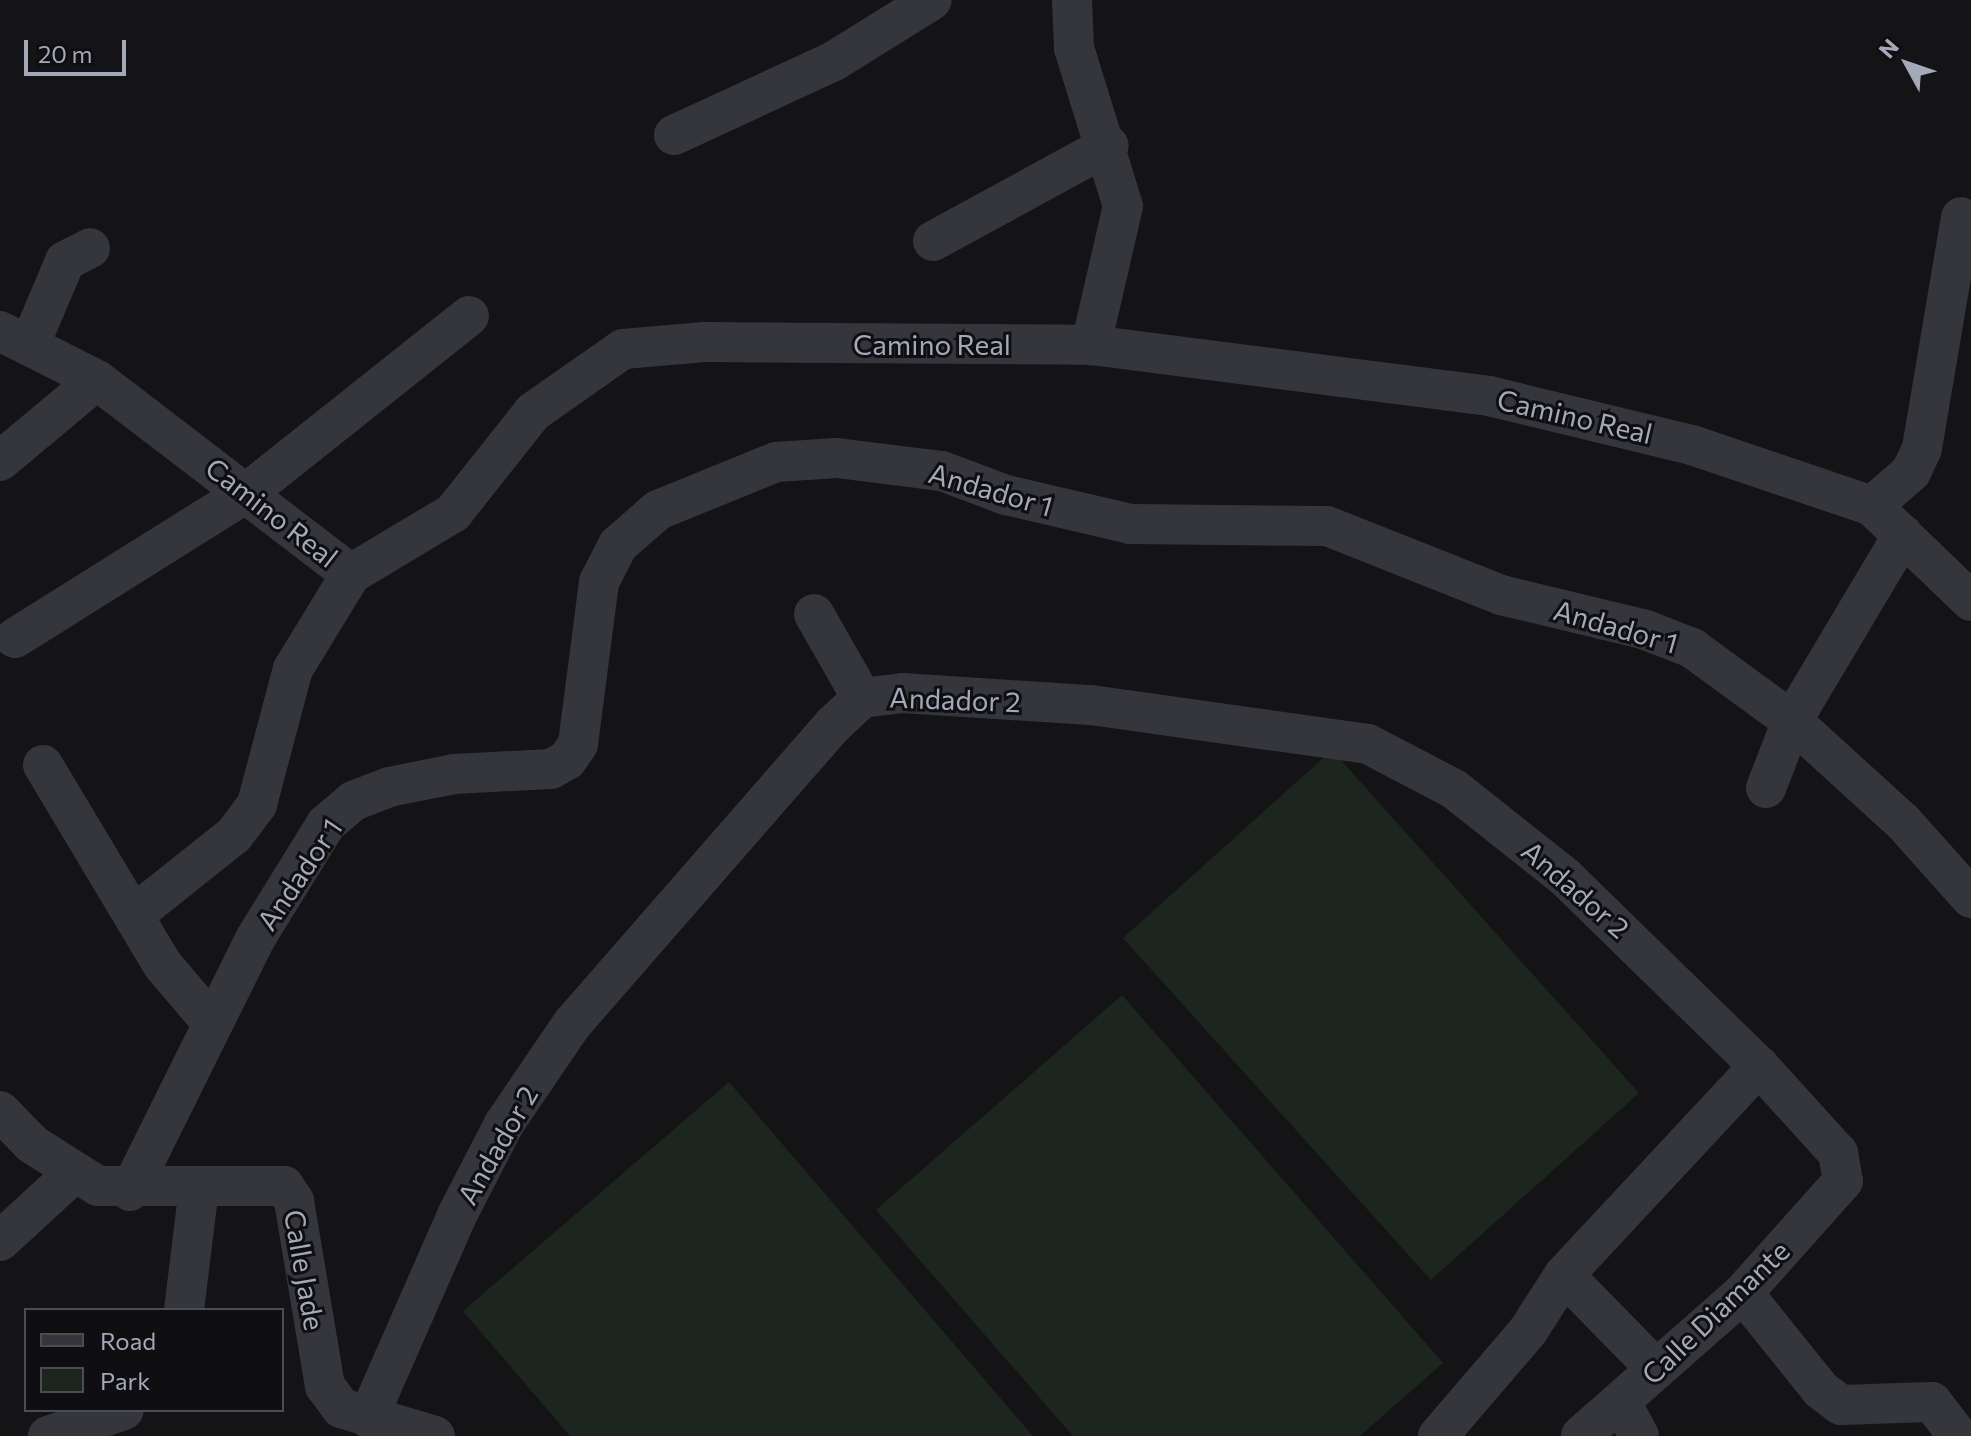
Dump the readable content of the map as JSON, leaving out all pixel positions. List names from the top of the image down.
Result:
{
  "streets": {
    "street": [
      "Camino Real",
      "Andador 1",
      "Andador 2",
      "Calle Jade",
      "Calle Diamante"
    ]
  },
  "crossings": [
    ["Andador 1", "Calle Jade"],
    ["Andador 2", "Calle Jade"],
    ["Andador 2", "Calle Diamante"]
  ],
  "legend": ["Road", "Park"],
  "scale_bar": "20 m",
  "north": "top left"
}
